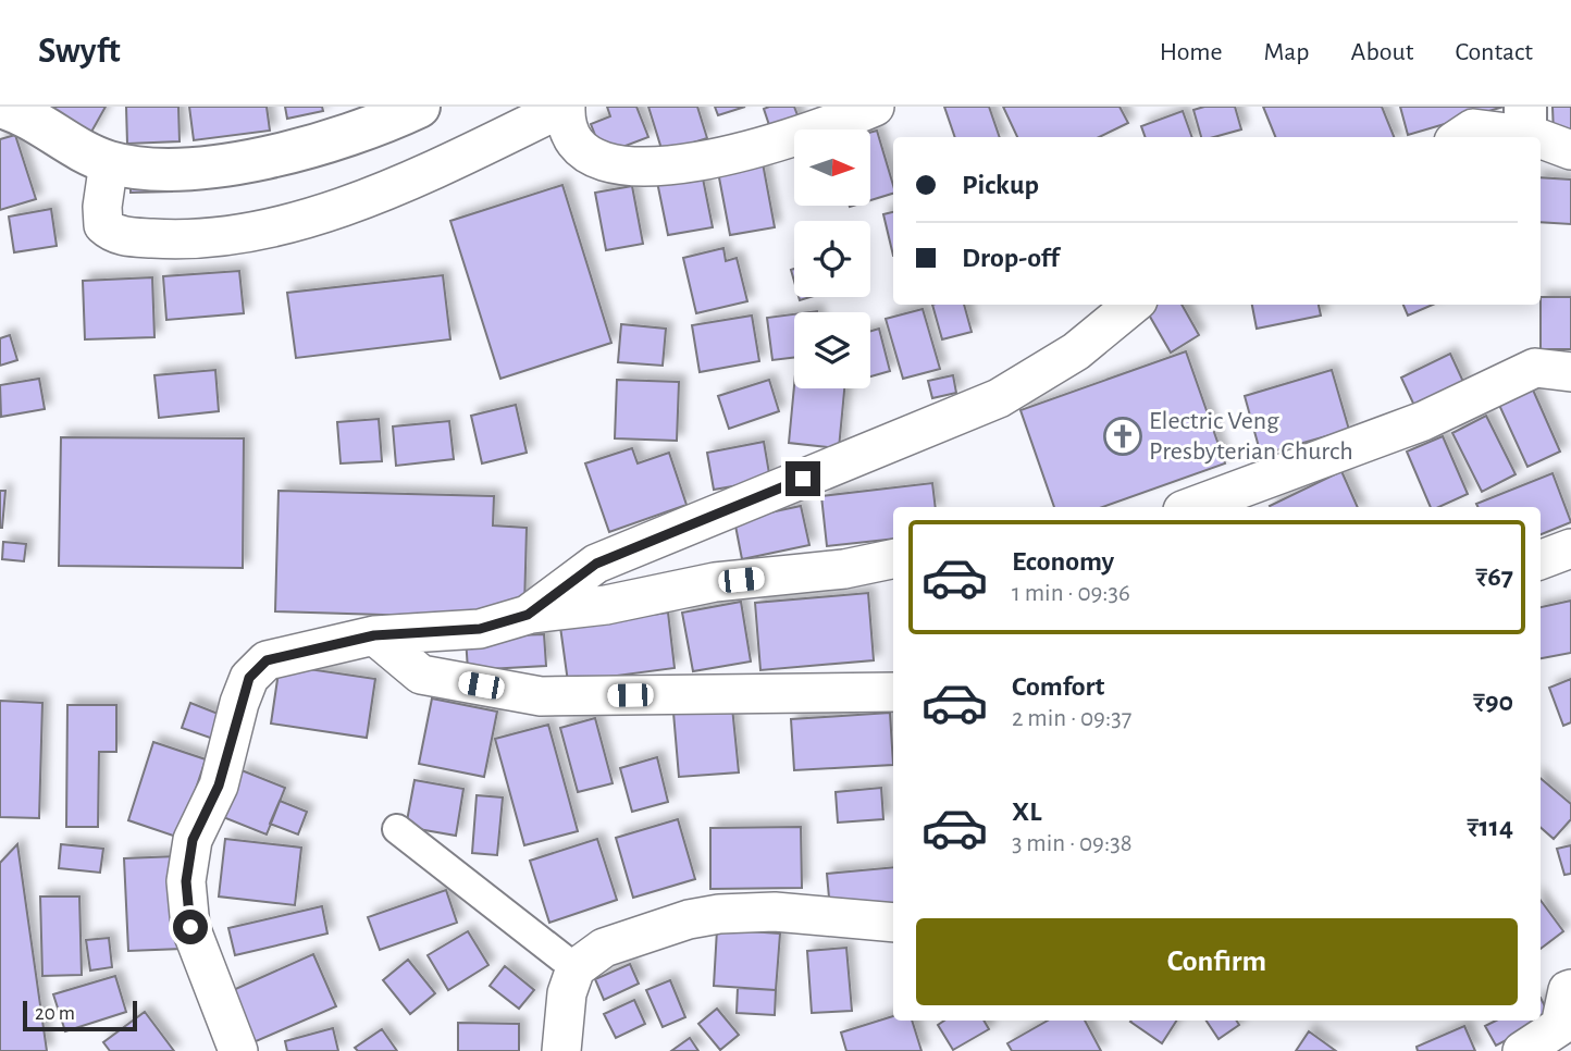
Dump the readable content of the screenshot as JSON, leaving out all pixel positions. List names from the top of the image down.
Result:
{
  "places": {
    "church": ["Electric Veng Presbyterian Church"]
  },
  "scale_bar": "20 m",
  "north": "right",
  "page": {
    "header": "Swyft",
    "nav": [
      "Home",
      "Map",
      "About",
      "Contact"
    ],
    "banner": ["Pickup", "Drop-off"],
    "list": [
      {
        "name": "Economy",
        "note": "1 min · 09:36",
        "value": "₹67"
      },
      {
        "name": "Comfort",
        "note": "2 min · 09:37",
        "value": "₹90"
      },
      {
        "name": "XL",
        "note": "3 min · 09:38",
        "value": "₹114"
      }
    ],
    "buttons": "Confirm",
    "scale": "20 m"
  }
}
